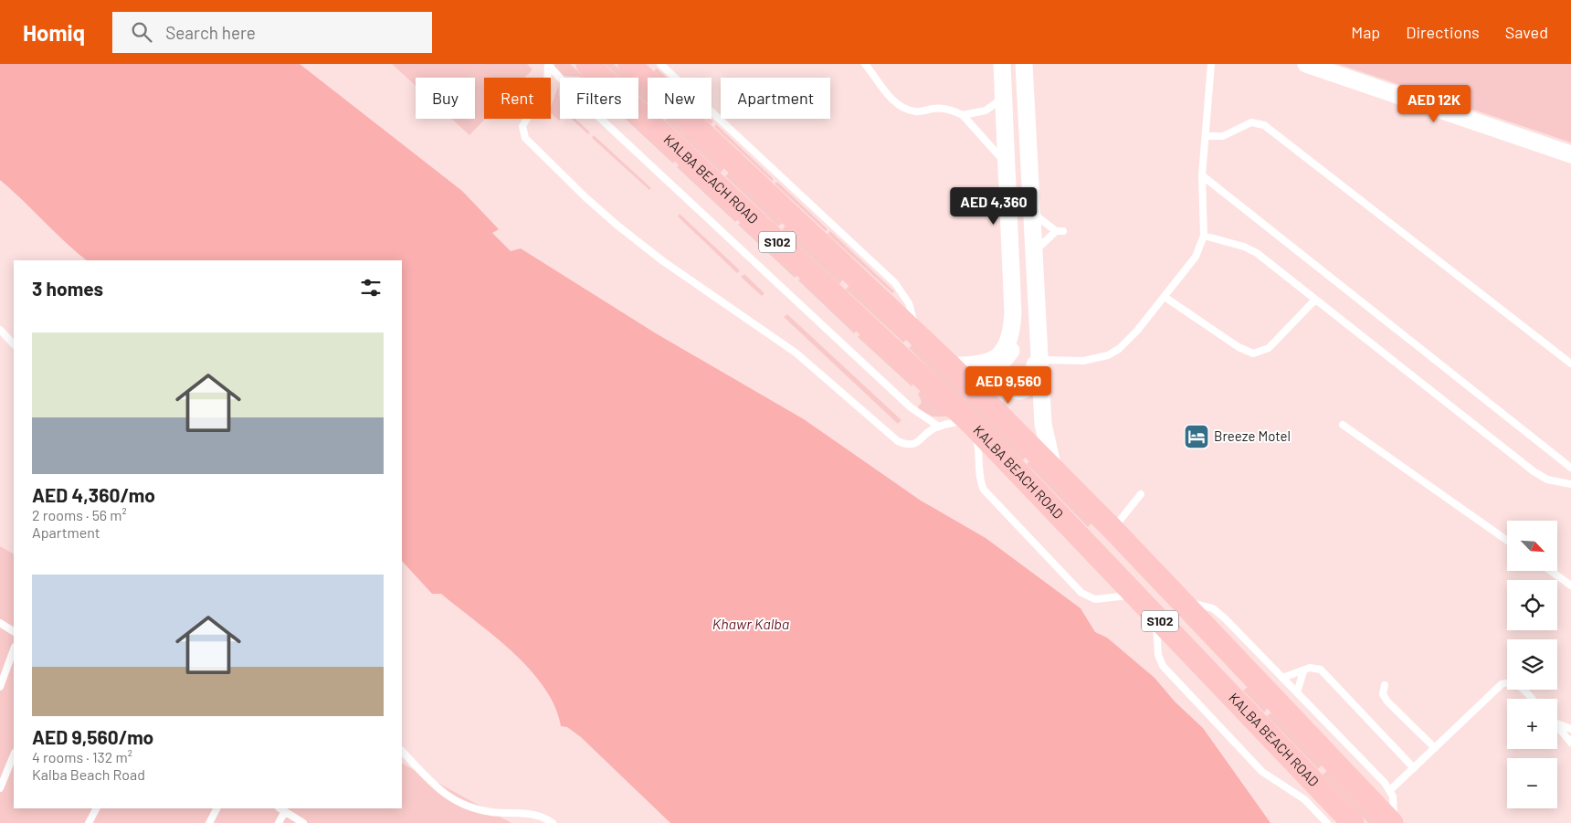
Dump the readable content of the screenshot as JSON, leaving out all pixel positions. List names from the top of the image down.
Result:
{
  "streets": {
    "highway": ["KALBA BEACH ROAD", "S102"]
  },
  "water": ["Khawr Kalba"],
  "places": {
    "hotel": ["Breeze Motel"]
  },
  "north": "bottom right",
  "page": {
    "header": "Homiq",
    "search": "Search here",
    "nav": ["Map", "Directions", "Saved"],
    "chip": [
      "Buy",
      "Rent",
      "Filters",
      "New",
      "Apartment"
    ],
    "price": ["AED 12K", "AED 4,360", "AED 9,560"],
    "heading": "3 homes",
    "list": [
      {
        "name": "AED 4,360/mo",
        "note": "2 rooms · 56 m² · Apartment"
      },
      {
        "name": "AED 9,560/mo",
        "note": "4 rooms · 132 m² · Kalba Beach Road"
      }
    ],
    "map_buttons": ["+", "−"]
  }
}
